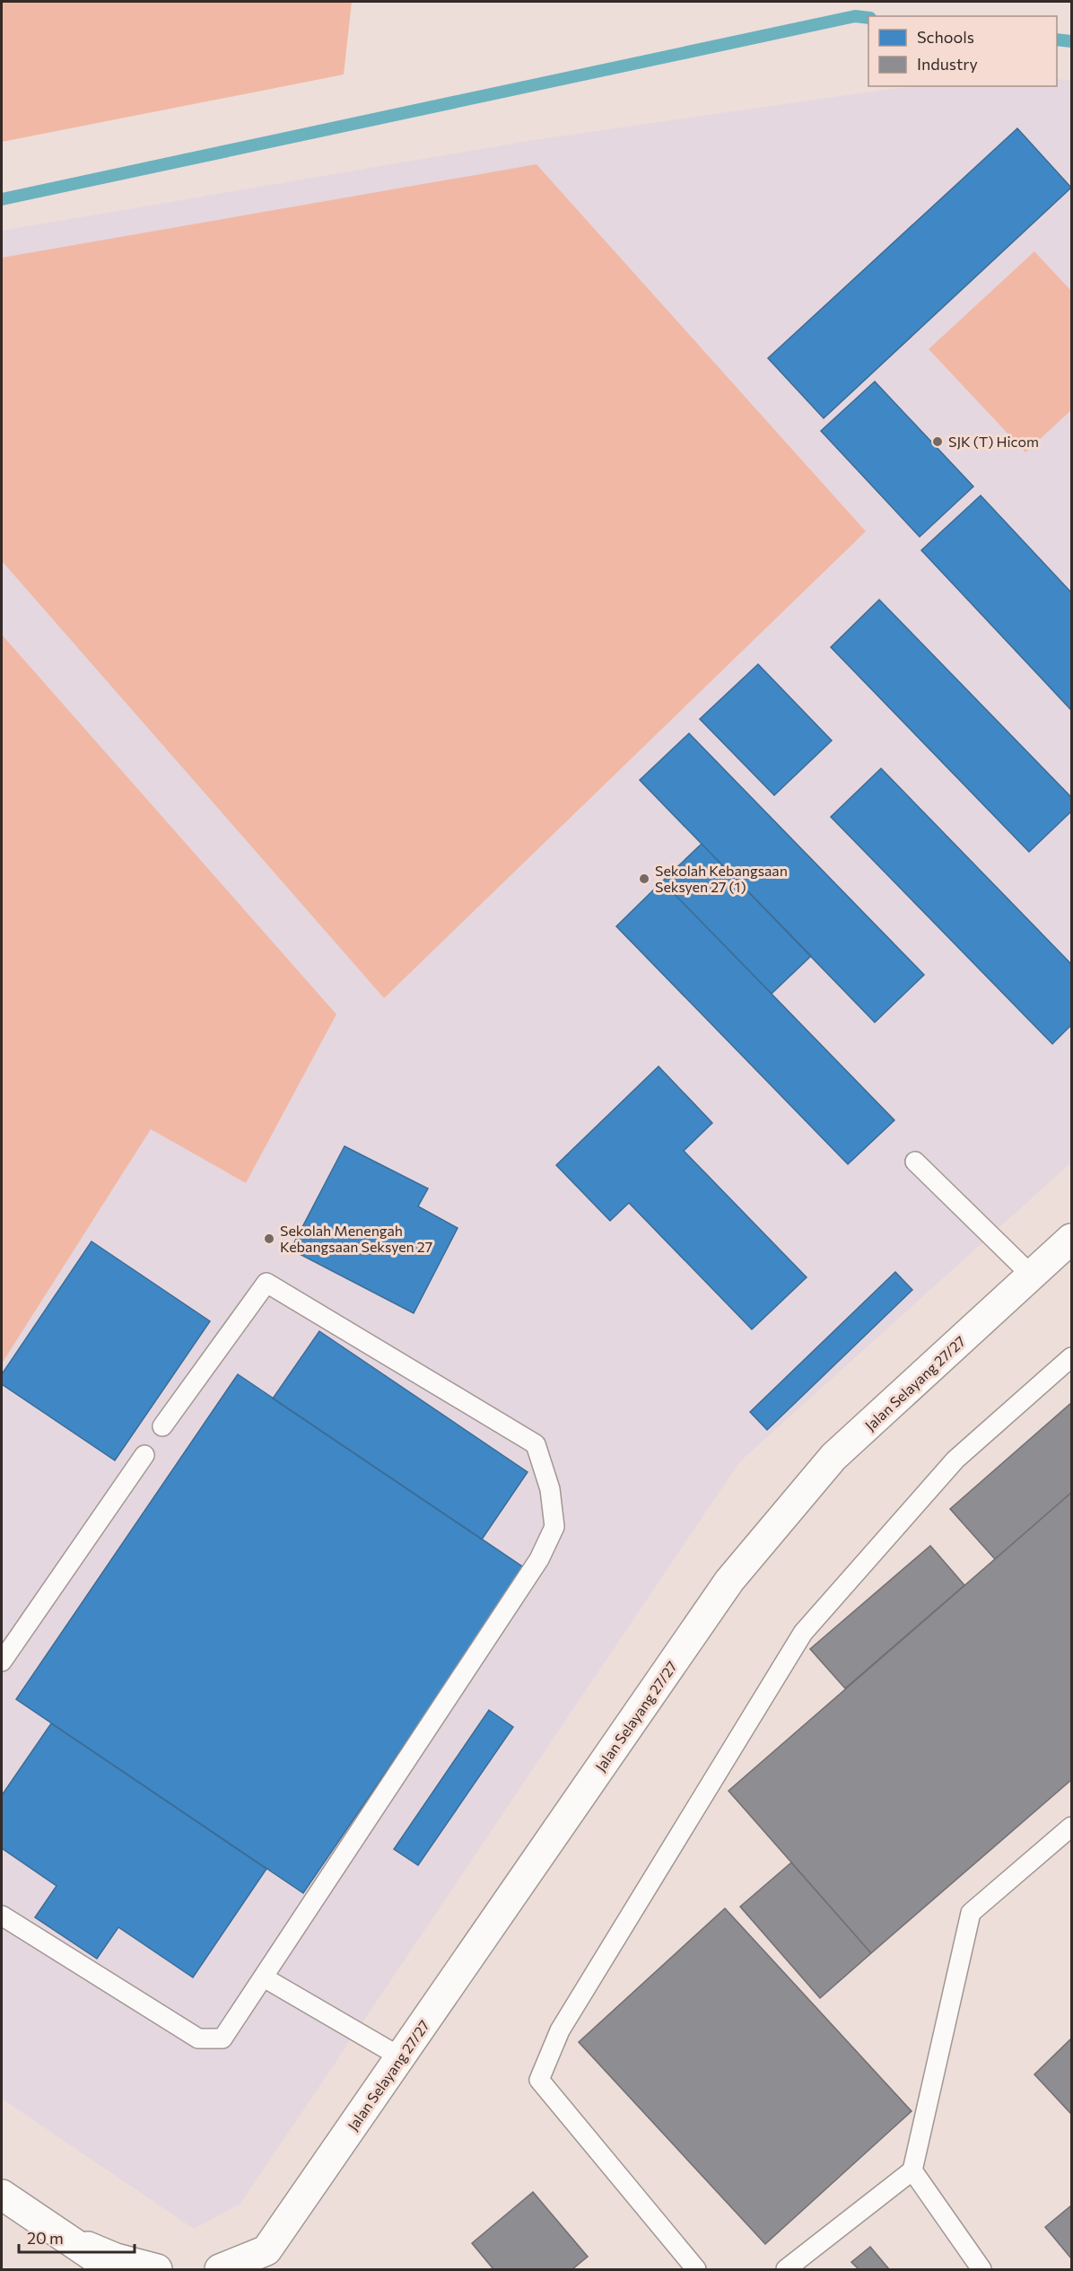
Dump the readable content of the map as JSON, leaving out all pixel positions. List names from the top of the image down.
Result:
{
  "streets": {
    "street": ["Jalan Selayang 27/27"]
  },
  "places": ["SJK (T) Hicom", "Sekolah Kebangsaan Seksyen 27 (1)", "Sekolah Menengah Kebangsaan Seksyen 27"],
  "legend": ["Schools", "Industry"],
  "scale_bar": "20 m"
}
